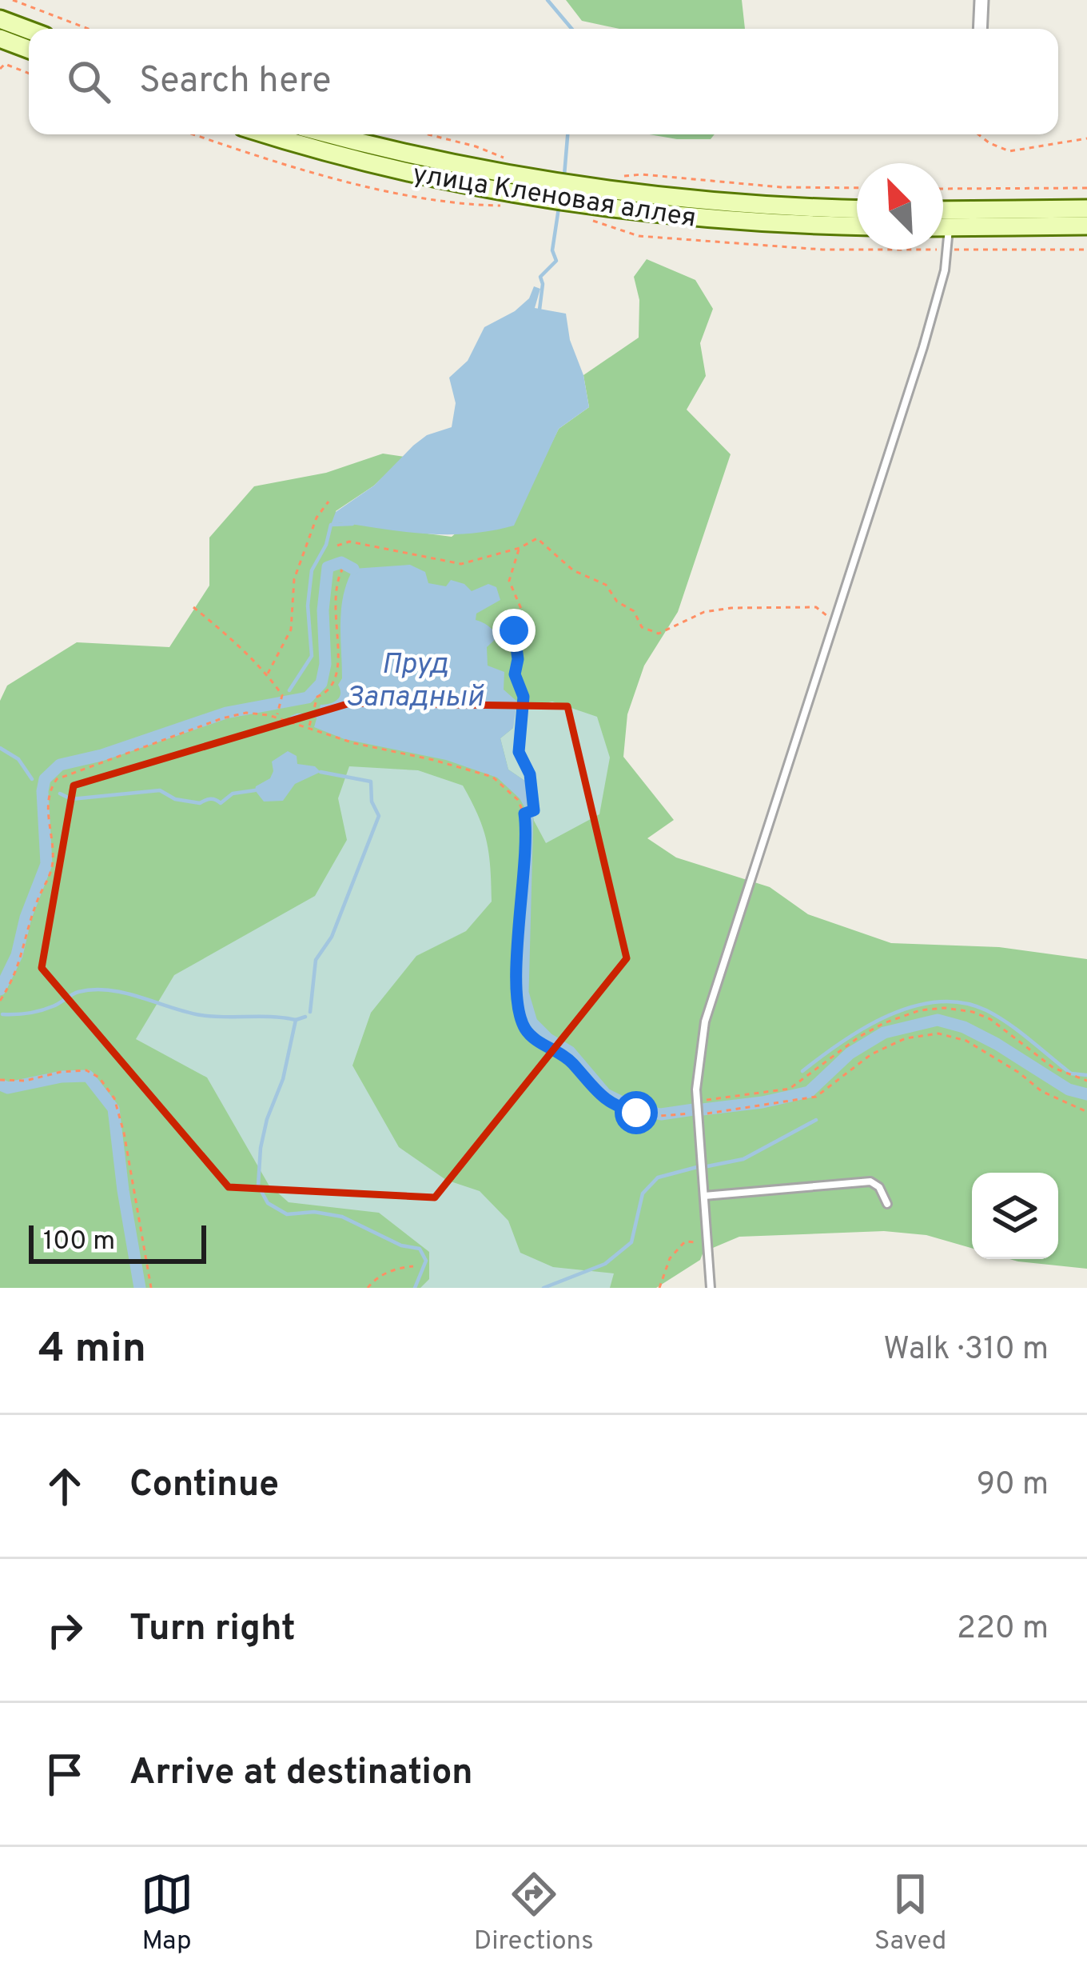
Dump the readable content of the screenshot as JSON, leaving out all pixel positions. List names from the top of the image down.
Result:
{
  "streets": {
    "street": ["улица Кленовая аллея"]
  },
  "water": ["Пруд Западный"],
  "scale_bar": "100 m",
  "north": "top left",
  "page": {
    "search": "Search here",
    "scale": "100 m",
    "heading": ["4 min", "Walk · 310 m"],
    "list": [
      ["Continue", "90 m"],
      ["Turn right", "220 m"],
      "Arrive at destination"
    ],
    "nav": ["Map", "Directions", "Saved"]
  }
}
